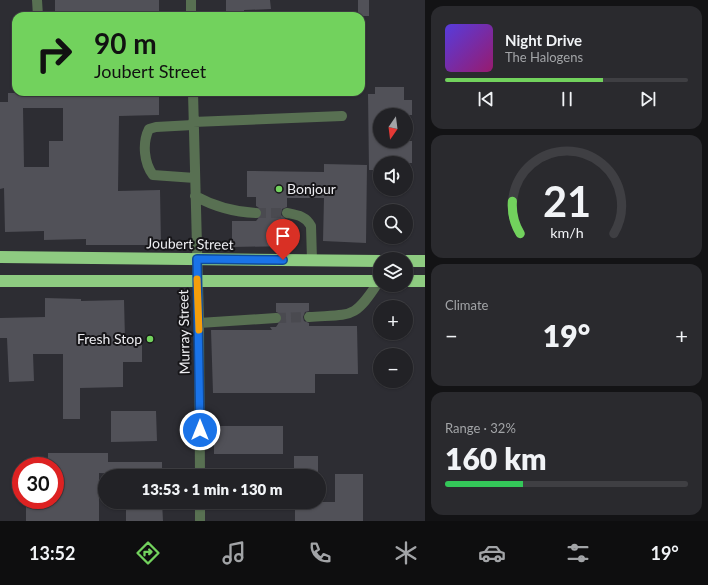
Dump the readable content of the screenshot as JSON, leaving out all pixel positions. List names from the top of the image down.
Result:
{
  "streets": {
    "highway": ["Joubert Street"],
    "street": ["Murray Street"]
  },
  "crossings": [
    ["Joubert Street", "Murray Street"]
  ],
  "places": ["Bonjour", "Fresh Stop"],
  "north": "bottom",
  "page": {
    "turn": ["90 m", "Joubert Street"],
    "song": ["Night Drive", "The Halogens"],
    "map_buttons": ["+", "−"],
    "tile": [
      "Climate",
      ["Range · 32%", "160 km"]
    ],
    "heat": ["−", "19°", "+"],
    "limit": "30",
    "trip": "13:53 · 1 min · 130 m",
    "tabs": ["13:52", "19°"],
    "gauge": ["21", "km/h"]
  }
}
